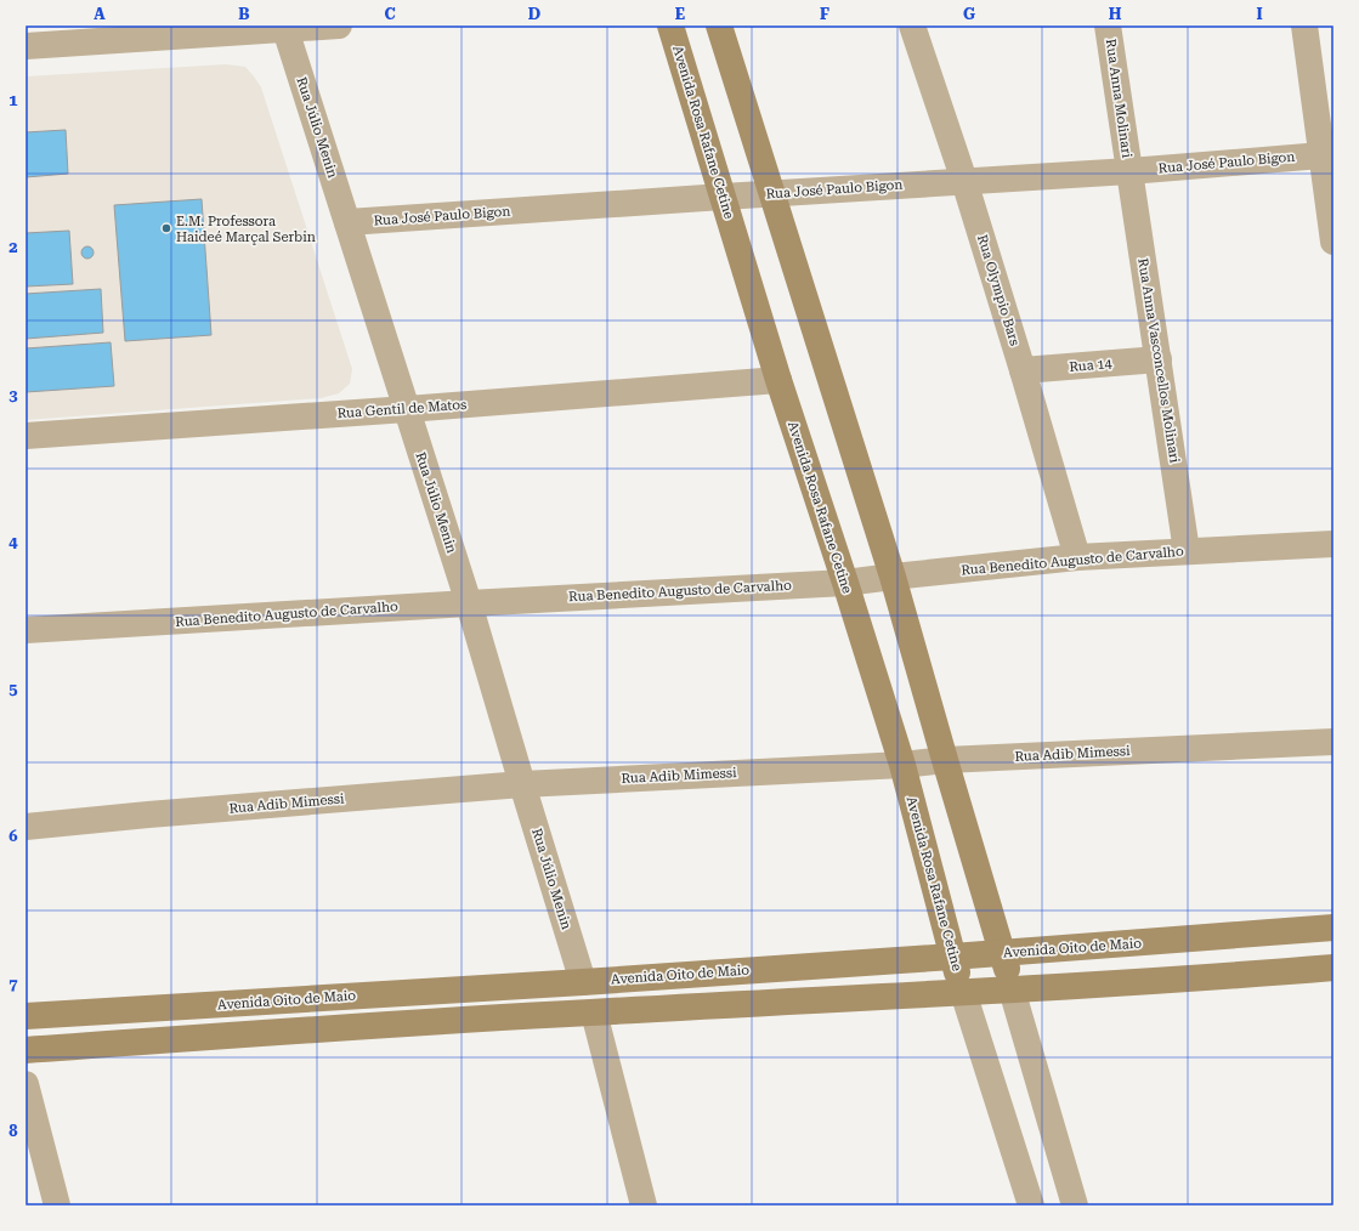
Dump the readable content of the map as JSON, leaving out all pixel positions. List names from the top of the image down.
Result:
{
  "streets": {
    "street": [
      "Rua Anna Molinari",
      "Rua Júlio Menin",
      "Avenida Rosa Rafane Cetine",
      "Rua José Paulo Bigon",
      "Rua Olympio Bars",
      "Rua Anna Vasconcellos Molinari",
      "Rua 14",
      "Rua Gentil de Matos",
      "Rua Benedito Augusto de Carvalho",
      "Rua Adib Mimessi",
      "Avenida Oito de Maio"
    ]
  },
  "crossings": [
    ["Rua Anna Molinari", "Rua José Paulo Bigon"],
    ["Rua Anna Molinari", "Rua Anna Vasconcellos Molinari"],
    ["Rua Júlio Menin", "Rua José Paulo Bigon"],
    ["Rua Júlio Menin", "Rua Gentil de Matos"],
    ["Rua Júlio Menin", "Rua Benedito Augusto de Carvalho"],
    ["Rua Júlio Menin", "Rua Adib Mimessi"],
    ["Rua Júlio Menin", "Avenida Oito de Maio"],
    ["Avenida Rosa Rafane Cetine", "Rua José Paulo Bigon"],
    ["Avenida Rosa Rafane Cetine", "Rua Gentil de Matos"],
    ["Avenida Rosa Rafane Cetine", "Rua Benedito Augusto de Carvalho"],
    ["Avenida Rosa Rafane Cetine", "Rua Adib Mimessi"],
    ["Avenida Rosa Rafane Cetine", "Avenida Oito de Maio"],
    ["Rua José Paulo Bigon", "Rua Olympio Bars"],
    ["Rua José Paulo Bigon", "Rua Anna Vasconcellos Molinari"],
    ["Rua Olympio Bars", "Rua 14"],
    ["Rua Olympio Bars", "Rua Benedito Augusto de Carvalho"],
    ["Rua Anna Vasconcellos Molinari", "Rua 14"],
    ["Rua Anna Vasconcellos Molinari", "Rua Benedito Augusto de Carvalho"]
  ],
  "places": ["E.M. Professora Haideé Marçal Serbin"],
  "grid": {
    "columns": [
      "A",
      "B",
      "C",
      "D",
      "E",
      "F",
      "G",
      "H",
      "I"
    ],
    "rows": [
      "1",
      "2",
      "3",
      "4",
      "5",
      "6",
      "7",
      "8"
    ]
  }
}
